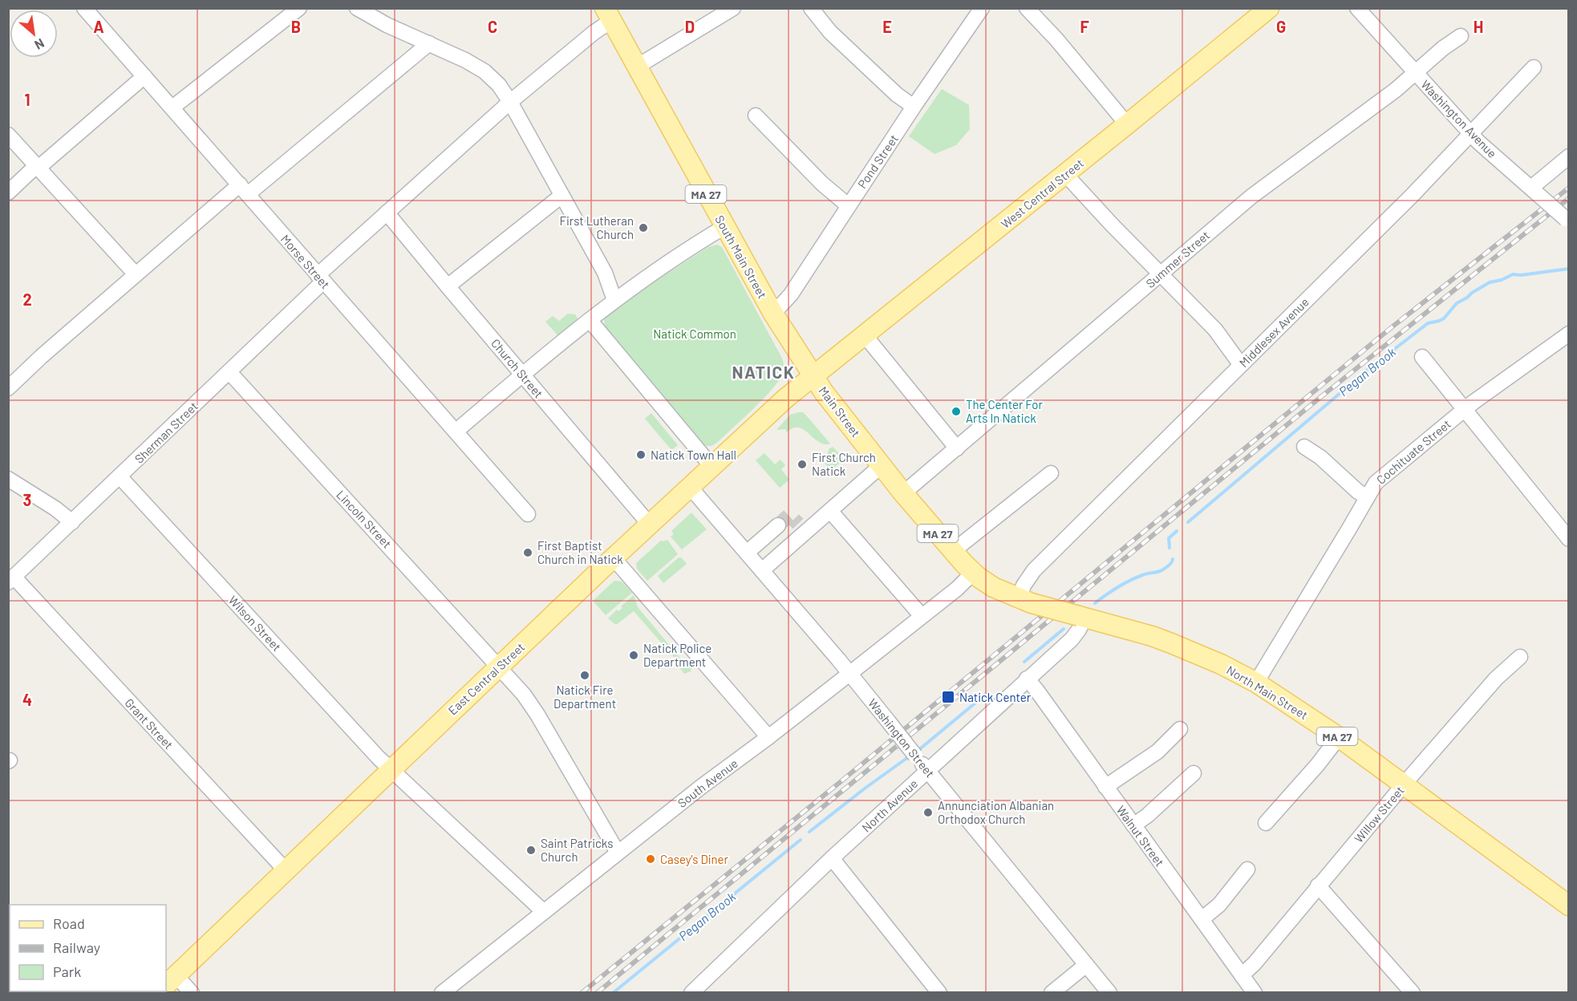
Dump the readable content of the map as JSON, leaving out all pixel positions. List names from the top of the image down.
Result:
{
  "streets": {
    "main road": [
      "West Central Street",
      "MA 27",
      "South Main Street",
      "Main Street",
      "East Central Street",
      "North Main Street"
    ],
    "street": [
      "Washington Avenue",
      "Pond Street",
      "Summer Street",
      "Morse Street",
      "Middlesex Avenue",
      "Church Street",
      "Sherman Street",
      "Cochituate Street",
      "Lincoln Street",
      "Wilson Street",
      "Grant Street",
      "Washington Street",
      "South Avenue",
      "North Avenue",
      "Willow Street",
      "Walnut Street"
    ]
  },
  "crossings": [
    ["Washington Avenue", "Summer Street"],
    ["Washington Avenue", "Middlesex Avenue"],
    ["Pond Street", "South Main Street"],
    ["West Central Street", "South Main Street"],
    ["West Central Street", "Main Street"],
    ["West Central Street", "East Central Street"],
    ["South Main Street", "Main Street"],
    ["South Main Street", "Sherman Street"],
    ["South Main Street", "East Central Street"],
    ["Summer Street", "Main Street"],
    ["Morse Street", "Sherman Street"],
    ["Middlesex Avenue", "Main Street"],
    ["Middlesex Avenue", "North Main Street"],
    ["Church Street", "Sherman Street"],
    ["Church Street", "East Central Street"],
    ["Main Street", "East Central Street"],
    ["Main Street", "North Main Street"],
    ["Main Street", "South Avenue"],
    ["Sherman Street", "Lincoln Street"],
    ["Sherman Street", "Wilson Street"],
    ["Sherman Street", "Grant Street"],
    ["Cochituate Street", "North Main Street"],
    ["Lincoln Street", "East Central Street"],
    ["Lincoln Street", "South Avenue"],
    ["Wilson Street", "East Central Street"],
    ["Wilson Street", "South Avenue"],
    ["East Central Street", "Grant Street"],
    ["East Central Street", "Washington Street"],
    ["North Main Street", "North Avenue"],
    ["North Main Street", "Willow Street"],
    ["Washington Street", "South Avenue"],
    ["Washington Street", "North Avenue"],
    ["North Avenue", "Walnut Street"],
    ["Willow Street", "Walnut Street"]
  ],
  "districts": ["NATICK"],
  "water": ["Pegan Brook"],
  "parks": ["Natick Common"],
  "places": {
    "other": [
      "First Lutheran Church",
      "The Center For Arts In Natick",
      "Natick Town Hall",
      "First Church Natick",
      "First Baptist Church in Natick",
      "Natick Police Department",
      "Natick Fire Department",
      "Annunciation Albanian Orthodox Church",
      "Saint Patricks Church",
      "Casey's Diner"
    ],
    "transit": ["Natick Center"]
  },
  "legend": ["Road", "Railway", "Park"],
  "north": "bottom right",
  "grid": {
    "columns": [
      "A",
      "B",
      "C",
      "D",
      "E",
      "F",
      "G",
      "H"
    ],
    "rows": [
      "1",
      "2",
      "3",
      "4"
    ]
  }
}
